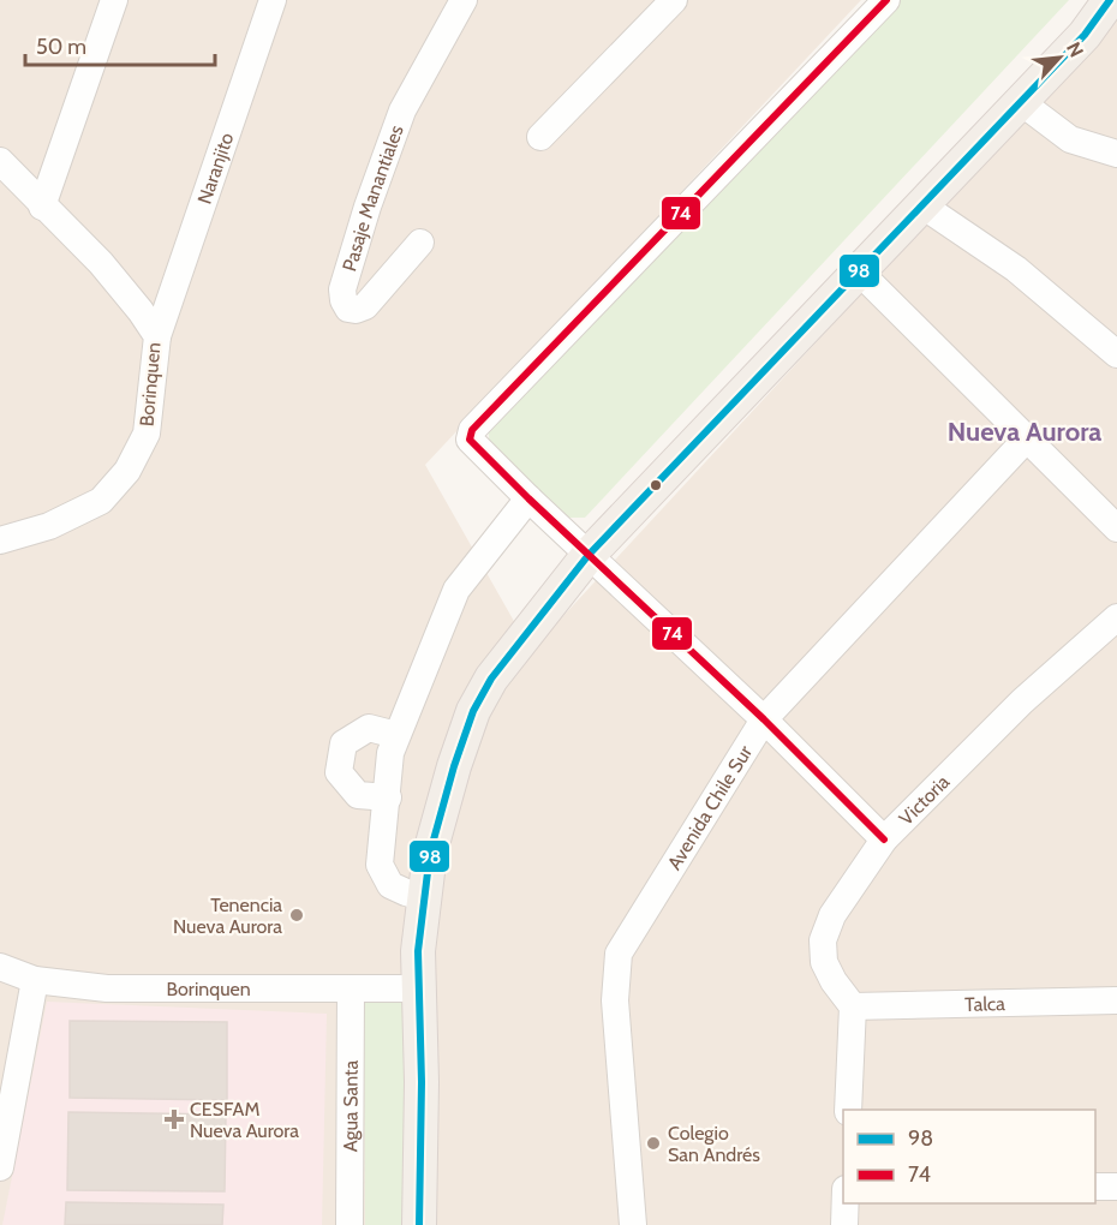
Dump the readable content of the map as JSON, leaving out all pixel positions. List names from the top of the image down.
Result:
{
  "streets": {
    "street": [
      "Naranjito",
      "Pasaje Manantiales",
      "Borinquen",
      "Victoria",
      "Avenida Chile Sur",
      "Talca",
      "Agua Santa"
    ]
  },
  "crossings": [
    ["Naranjito", "Borinquen"],
    ["Borinquen", "Agua Santa"],
    ["Victoria", "Talca"]
  ],
  "districts": ["Nueva Aurora"],
  "places": {
    "other": ["Tenencia Nueva Aurora", "Colegio San Andrés"],
    "health": ["CESFAM Nueva Aurora"]
  },
  "lines": ["transit line 98", "transit line 74"],
  "legend": ["98", "74"],
  "scale_bar": "50 m",
  "north": "top right"
}
